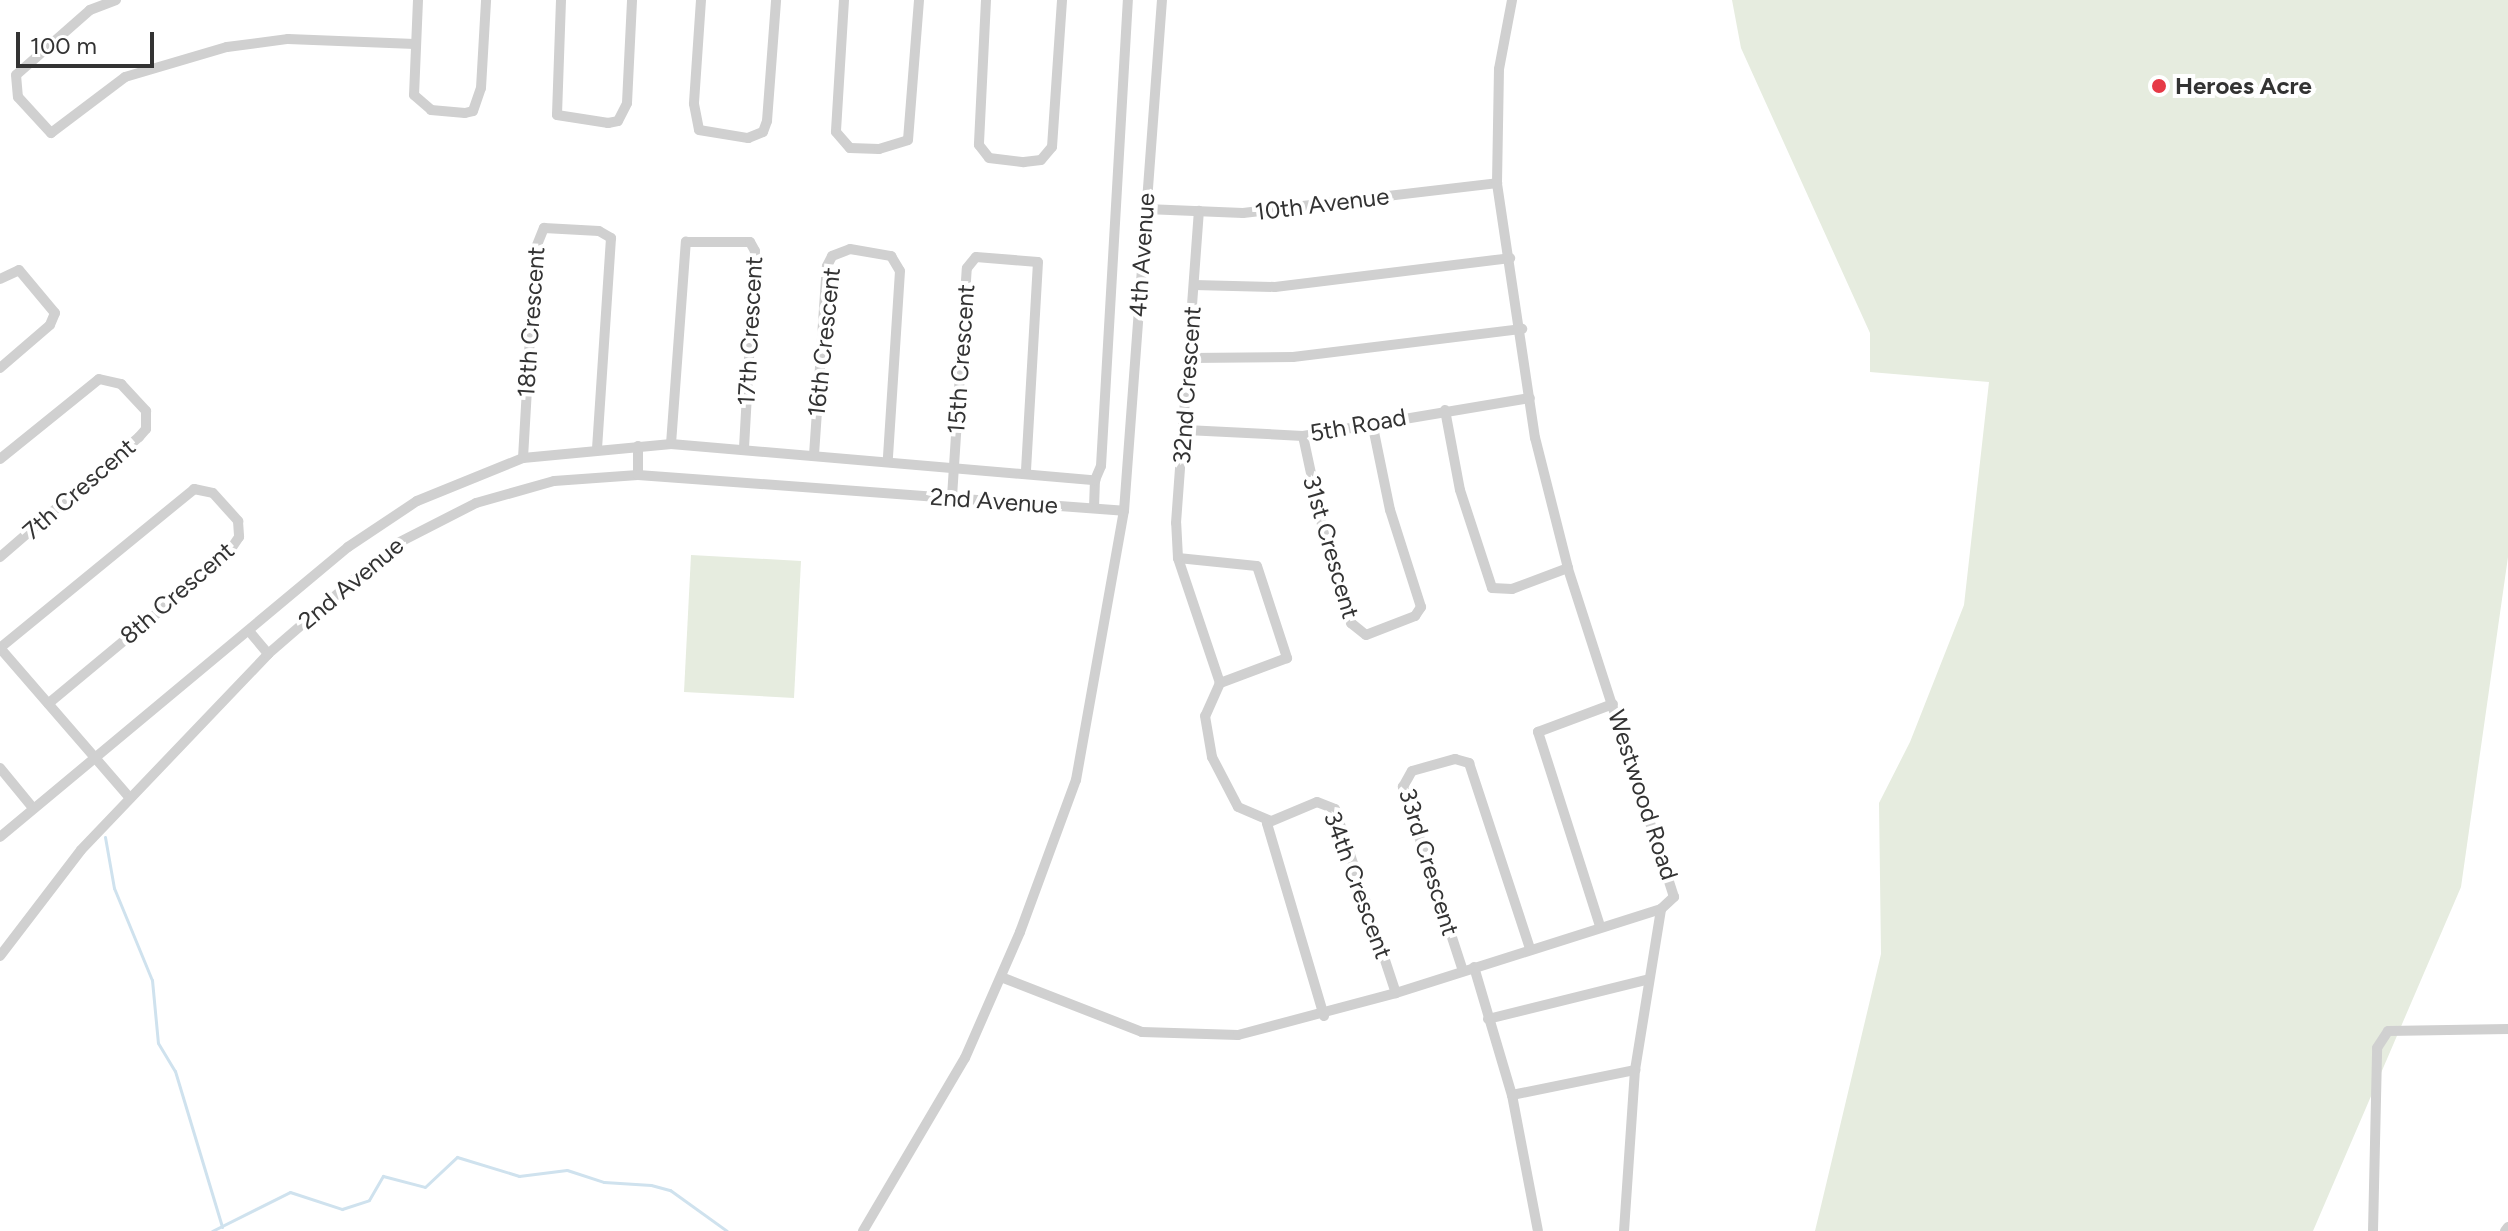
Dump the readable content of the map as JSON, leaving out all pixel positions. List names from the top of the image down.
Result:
{
  "streets": {
    "street": [
      "10th Avenue",
      "4th Avenue",
      "18th Crescent",
      "17th Crescent",
      "16th Crescent",
      "15th Crescent",
      "32nd Crescent",
      "5th Road",
      "7th Crescent",
      "2nd Avenue",
      "31st Crescent",
      "8th Crescent",
      "Westwood Road",
      "33rd Crescent",
      "34th Crescent"
    ]
  },
  "crossings": [
    ["10th Avenue", "4th Avenue"],
    ["10th Avenue", "32nd Crescent"],
    ["10th Avenue", "Westwood Road"],
    ["4th Avenue", "2nd Avenue"],
    ["4th Avenue", "Westwood Road"],
    ["15th Crescent", "2nd Avenue"],
    ["32nd Crescent", "5th Road"],
    ["5th Road", "31st Crescent"],
    ["5th Road", "Westwood Road"],
    ["Westwood Road", "33rd Crescent"],
    ["Westwood Road", "34th Crescent"]
  ],
  "places": ["Heroes Acre"],
  "scale_bar": "100 m"
}
